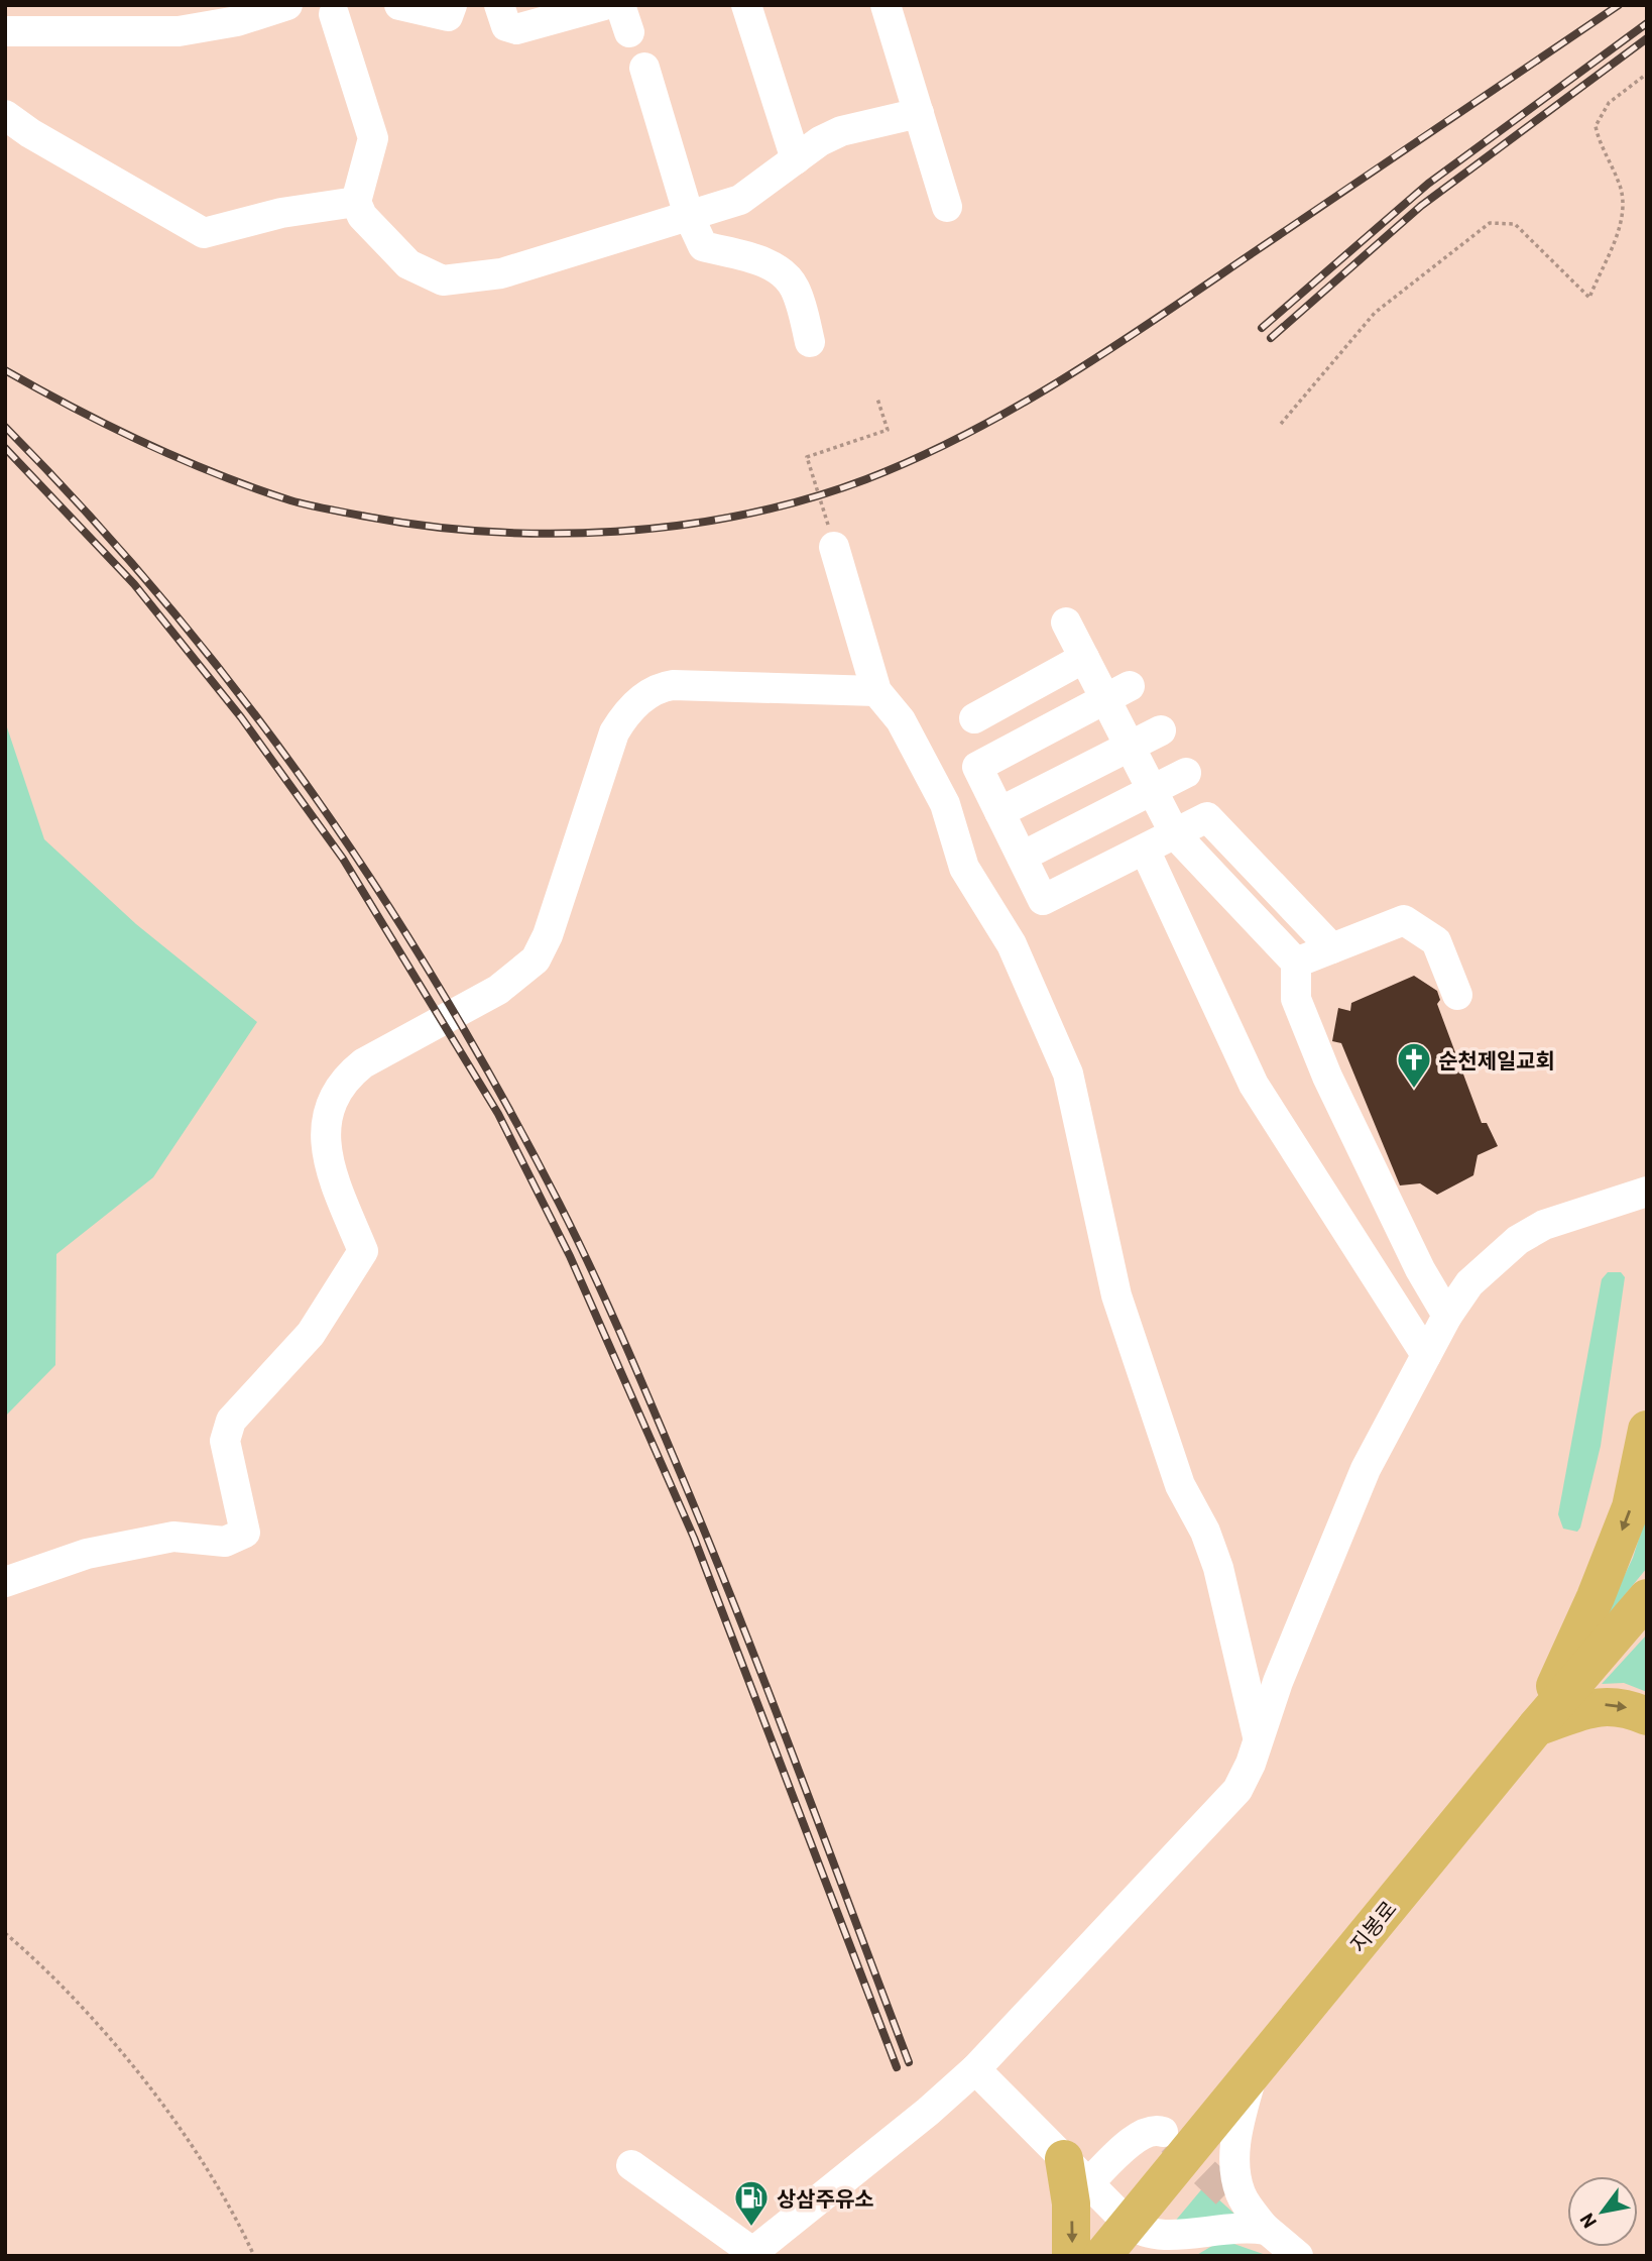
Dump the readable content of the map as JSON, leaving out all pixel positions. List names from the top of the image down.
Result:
{
  "streets": {
    "main road": ["지봉로"]
  },
  "places": {
    "church": ["순천제일교회"],
    "fuel station": ["상삼주유소"]
  },
  "north": "bottom left"
}
